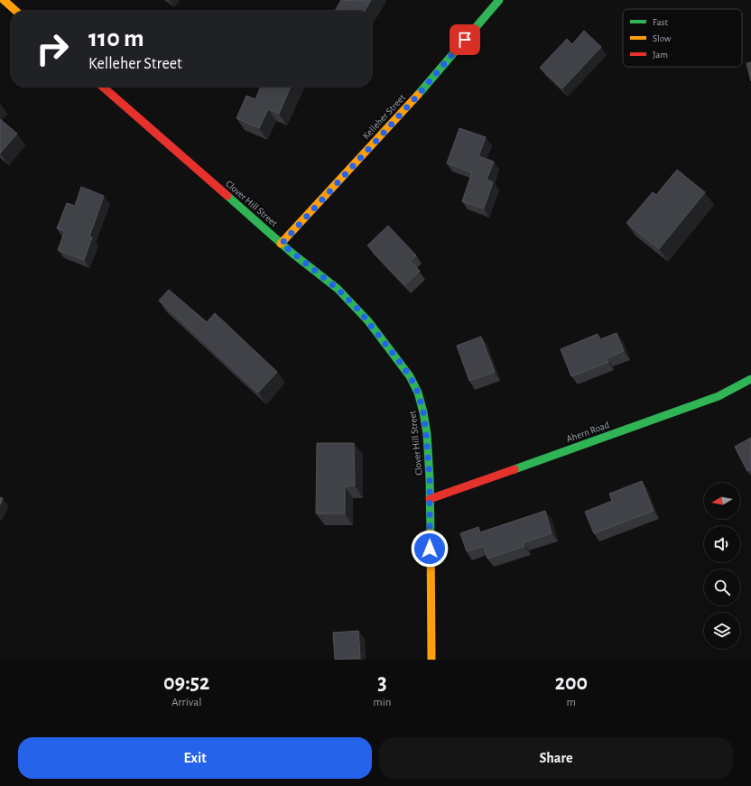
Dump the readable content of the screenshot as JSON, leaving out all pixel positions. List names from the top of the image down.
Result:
{
  "streets": {
    "street": ["Kelleher Street", "Clover Hill Street", "Ahern Road"]
  },
  "crossings": [
    ["Kelleher Street", "Clover Hill Street"],
    ["Clover Hill Street", "Ahern Road"]
  ],
  "legend": ["Fast", "Slow", "Jam"],
  "north": "left",
  "page": {
    "turn": ["110 m", "Kelleher Street"],
    "eta": [
      "09:52",
      "Arrival",
      "3",
      "min",
      "200",
      "m"
    ],
    "buttons": ["Exit", "Share"]
  }
}
